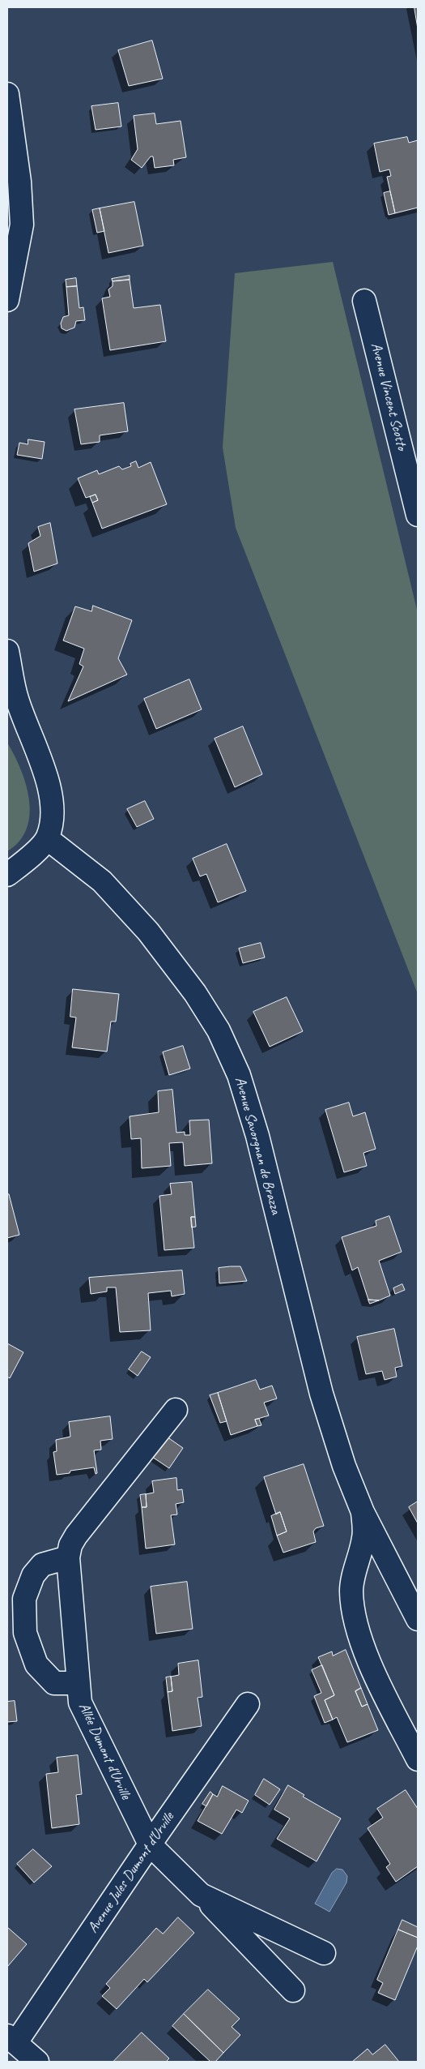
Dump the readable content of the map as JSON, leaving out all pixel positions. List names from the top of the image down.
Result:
{
  "streets": {
    "street": [
      "Avenue Vincent Scotto",
      "Avenue Savorgnan de Brazza",
      "Allée Dumont d'Urville",
      "Avenue Jules Dumont d'Urville"
    ]
  },
  "crossings": [
    ["Allée Dumont d'Urville", "Avenue Jules Dumont d'Urville"]
  ]
}
